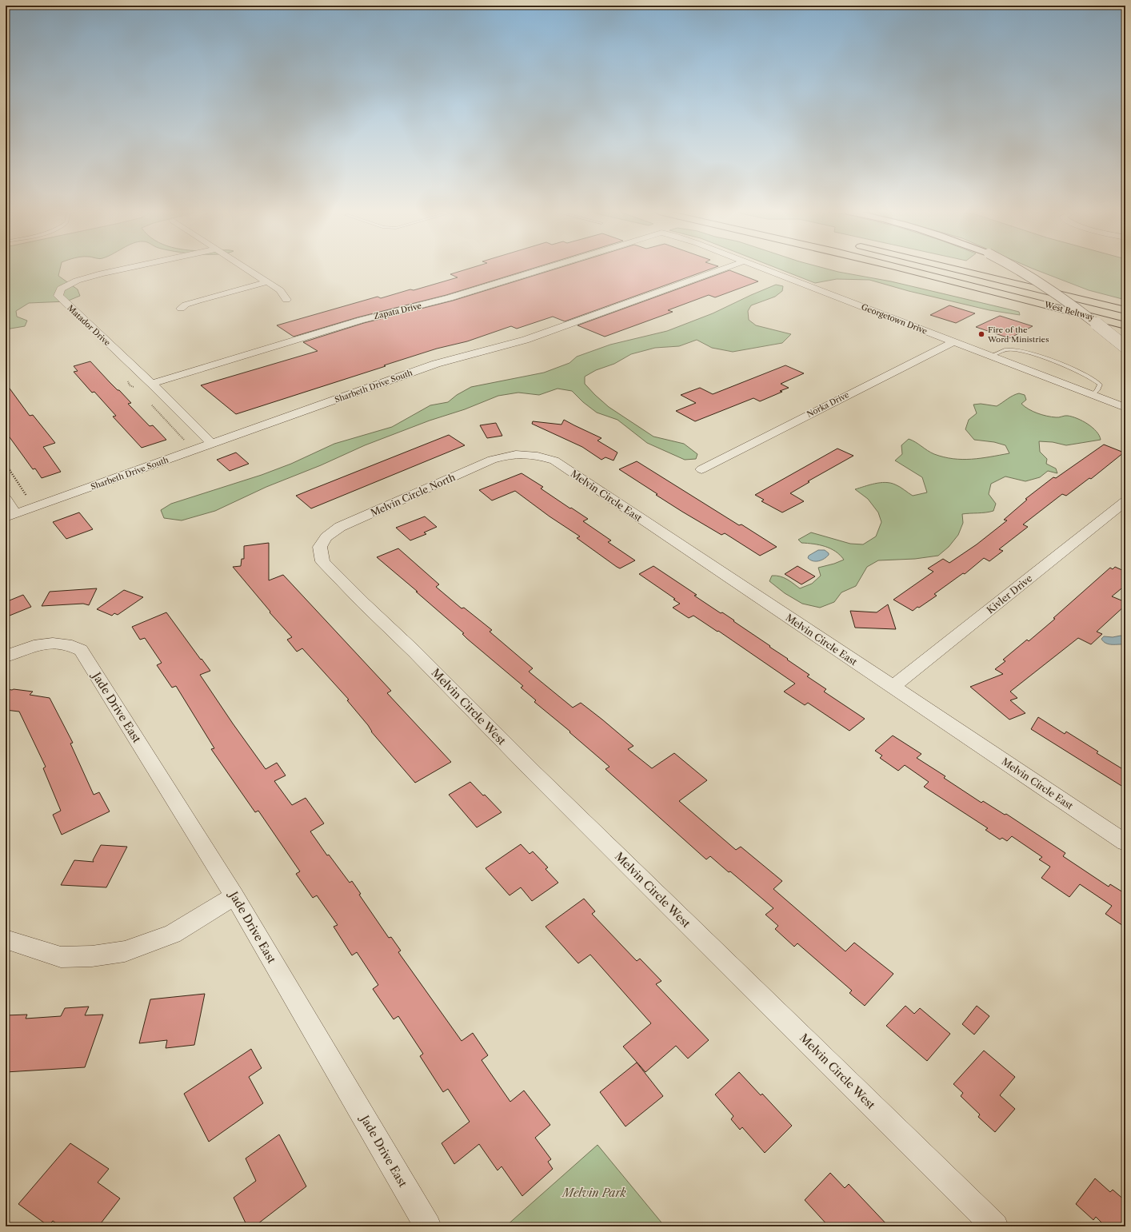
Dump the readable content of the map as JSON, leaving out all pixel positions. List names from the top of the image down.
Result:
{
  "streets": {
    "highway": ["West Beltway"],
    "street": [
      "Zapata Drive",
      "Georgetown Drive",
      "Matador Drive",
      "Sharbeth Drive South",
      "Norka Drive",
      "Melvin Circle North",
      "Melvin Circle East",
      "Kivler Drive",
      "Melvin Circle West",
      "Jade Drive East"
    ]
  },
  "crossings": [
    ["Zapata Drive", "Matador Drive"],
    ["Georgetown Drive", "Norka Drive"],
    ["Matador Drive", "Sharbeth Drive South"],
    ["Melvin Circle North", "Melvin Circle East"],
    ["Melvin Circle North", "Melvin Circle West"],
    ["Melvin Circle East", "Kivler Drive"]
  ],
  "parks": ["Melvin Park"],
  "places": ["Fire of the Word Ministries"]
}
